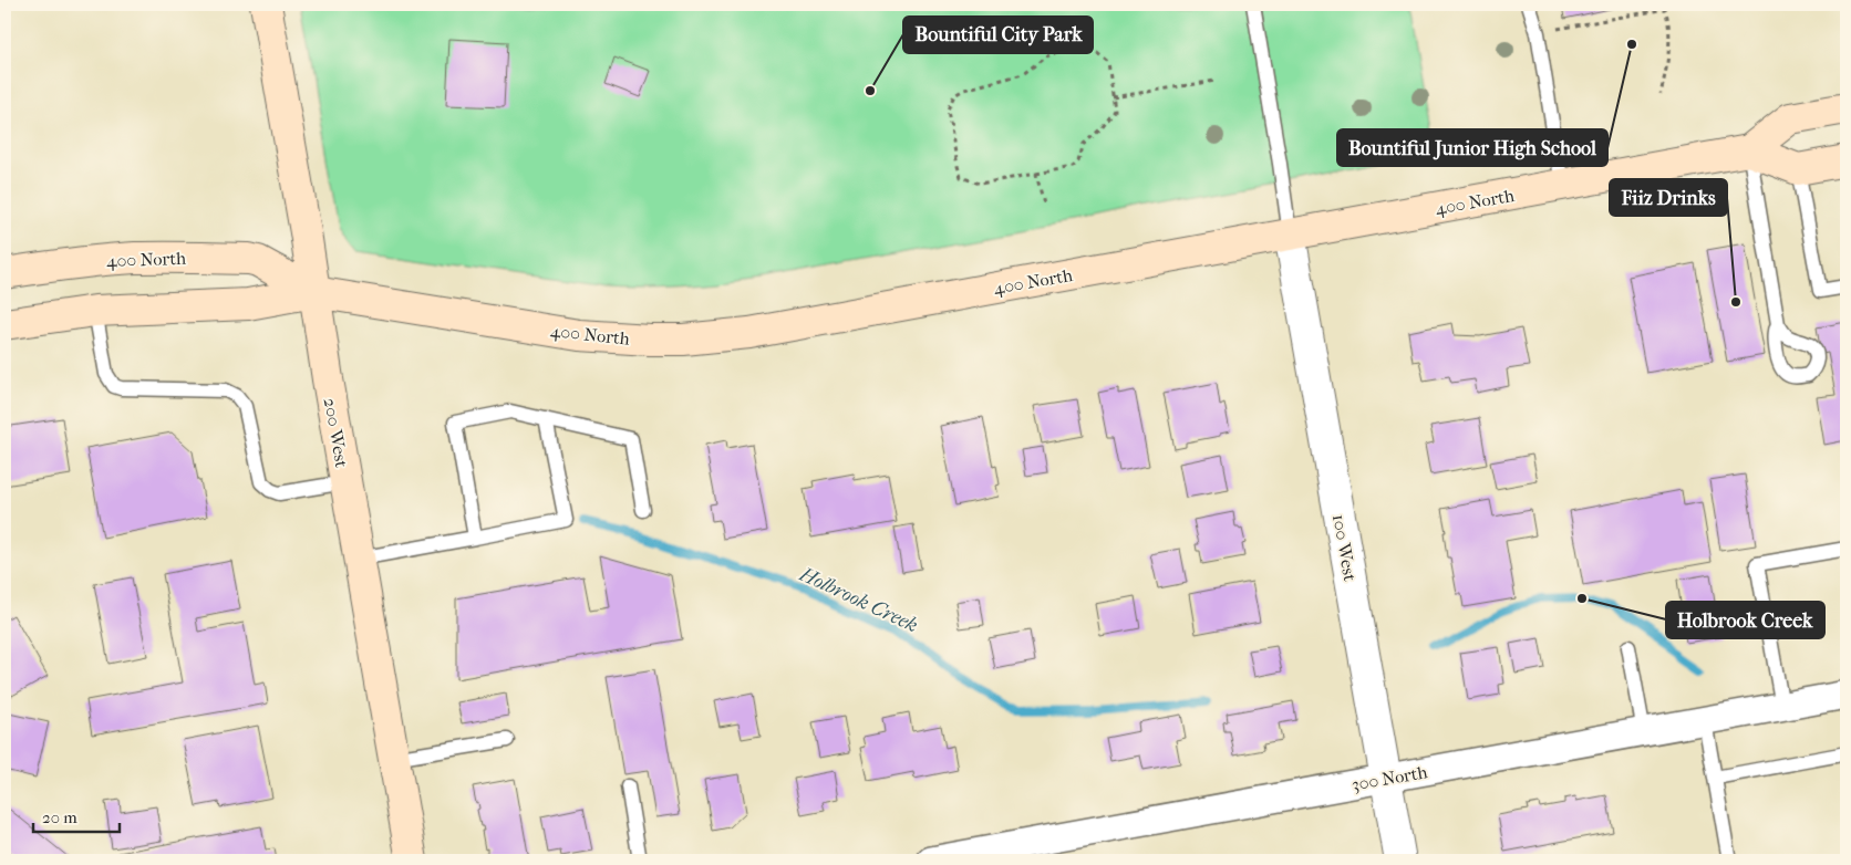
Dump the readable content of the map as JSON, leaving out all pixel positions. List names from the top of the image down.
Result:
{
  "streets": {
    "main road": ["400 North", "200 West"],
    "street": ["100 West", "300 North"]
  },
  "crossings": [
    ["400 North", "200 West"],
    ["400 North", "100 West"],
    ["100 West", "300 North"]
  ],
  "water": ["Holbrook Creek"],
  "places": [
    "Bountiful Junior High School",
    "Bountiful City Park",
    "Fiiz Drinks",
    "Holbrook Creek"
  ],
  "scale_bar": "20 m"
}
